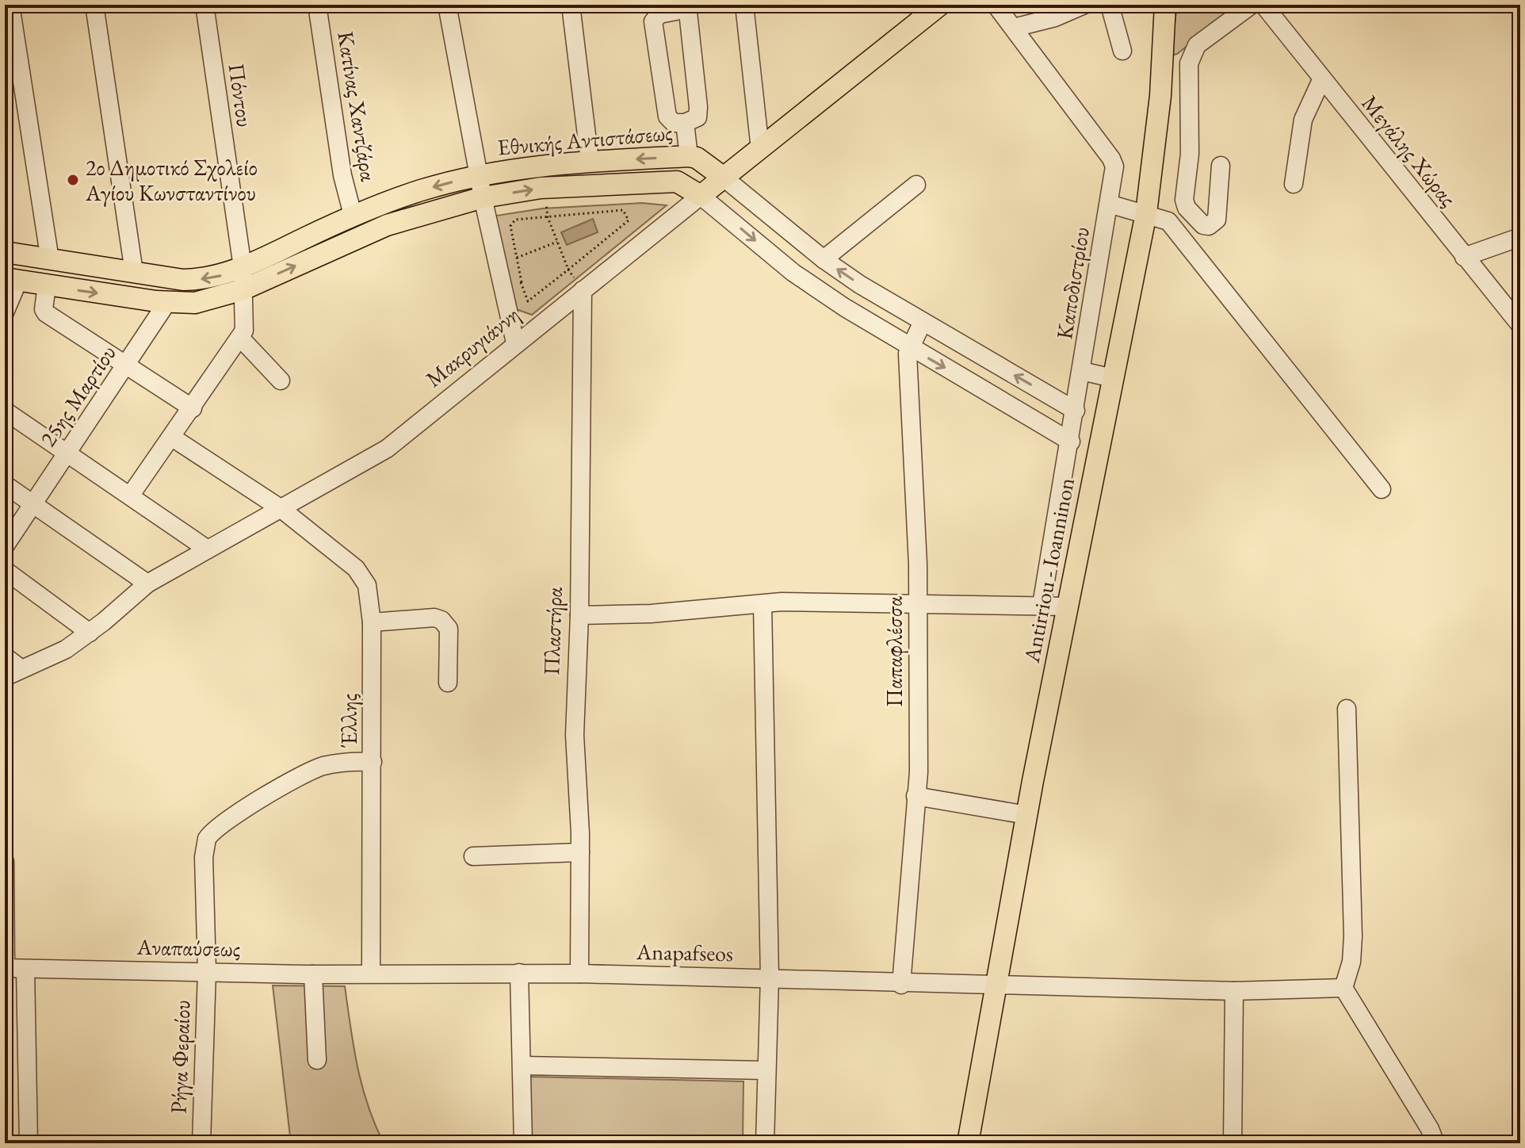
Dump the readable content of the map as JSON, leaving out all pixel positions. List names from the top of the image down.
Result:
{
  "streets": {
    "main road": ["Εθνικής Αντιστάσεως", "Μακρυγιάννη", "Antirriou - Ioanninon"],
    "street": [
      "Πόντου",
      "Κατίνας Χαντζάρα",
      "Μεγάλης Χώρας",
      "Καποδιστρίου",
      "25ης Μαρτίου",
      "Πλαστήρα",
      "Παπαφλέσσα",
      "Έλλης",
      "Αναπαύσεως",
      "Anapafseos",
      "Ρήγα Φεραίου"
    ]
  },
  "crossings": [
    ["Πόντου", "Εθνικής Αντιστάσεως"],
    ["Κατίνας Χαντζάρα", "Εθνικής Αντιστάσεως"],
    ["Εθνικής Αντιστάσεως", "Καποδιστρίου"],
    ["Εθνικής Αντιστάσεως", "Μακρυγιάννη"],
    ["Εθνικής Αντιστάσεως", "25ης Μαρτίου"],
    ["Εθνικής Αντιστάσεως", "Παπαφλέσσα"],
    ["Μακρυγιάννη", "Πλαστήρα"],
    ["Μακρυγιάννη", "Έλλης"],
    ["Antirriou - Ioanninon", "Anapafseos"],
    ["Πλαστήρα", "Anapafseos"],
    ["Παπαφλέσσα", "Anapafseos"],
    ["Έλλης", "Αναπαύσεως"],
    ["Έλλης", "Anapafseos"],
    ["Έλλης", "Ρήγα Φεραίου"],
    ["Αναπαύσεως", "Anapafseos"],
    ["Αναπαύσεως", "Ρήγα Φεραίου"]
  ],
  "places": ["2ο Δημοτικό Σχολείο Αγίου Κωνσταντίνου"]
}
